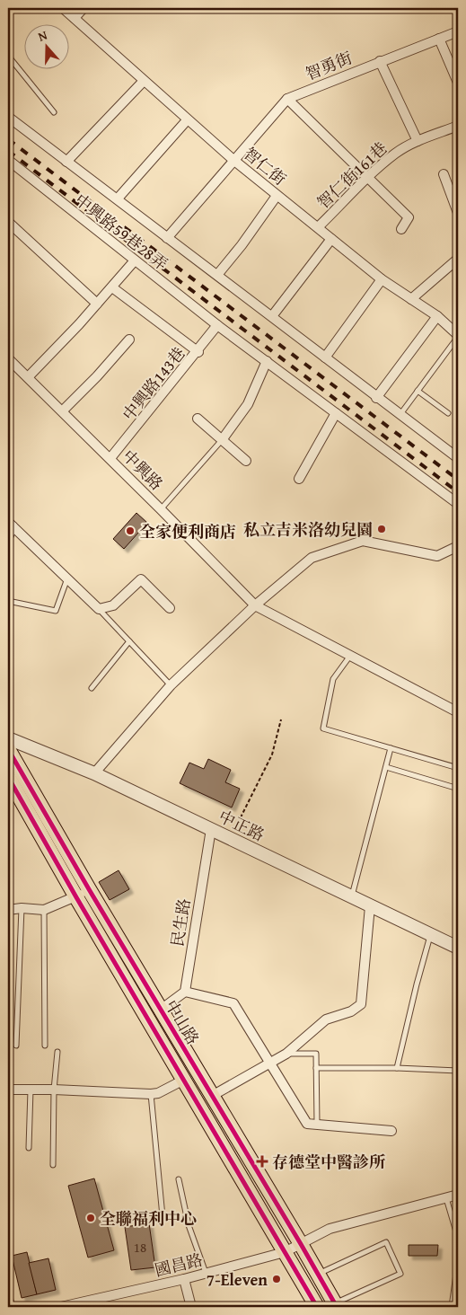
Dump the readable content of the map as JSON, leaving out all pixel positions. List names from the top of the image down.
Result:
{
  "streets": {
    "main road": ["中山路"],
    "street": [
      "智勇街",
      "智仁街",
      "智仁街161巷",
      "中興路59巷28弄",
      "中興路143巷",
      "中興路",
      "中正路",
      "民生路",
      "國昌路"
    ]
  },
  "crossings": [
    ["智勇街", "智仁街"],
    ["智仁街", "智仁街161巷"],
    ["中興路59巷28弄", "中興路143巷"],
    ["中興路143巷", "中興路"],
    ["中正路", "民生路"],
    ["中山路", "國昌路"]
  ],
  "places": {
    "other": [
      "私立吉米洛幼兒園",
      "全家便利商店",
      "全聯福利中心",
      "7-Eleven"
    ],
    "health": ["存德堂中醫診所"]
  },
  "house_numbers": ["18"],
  "north": "top"
}
